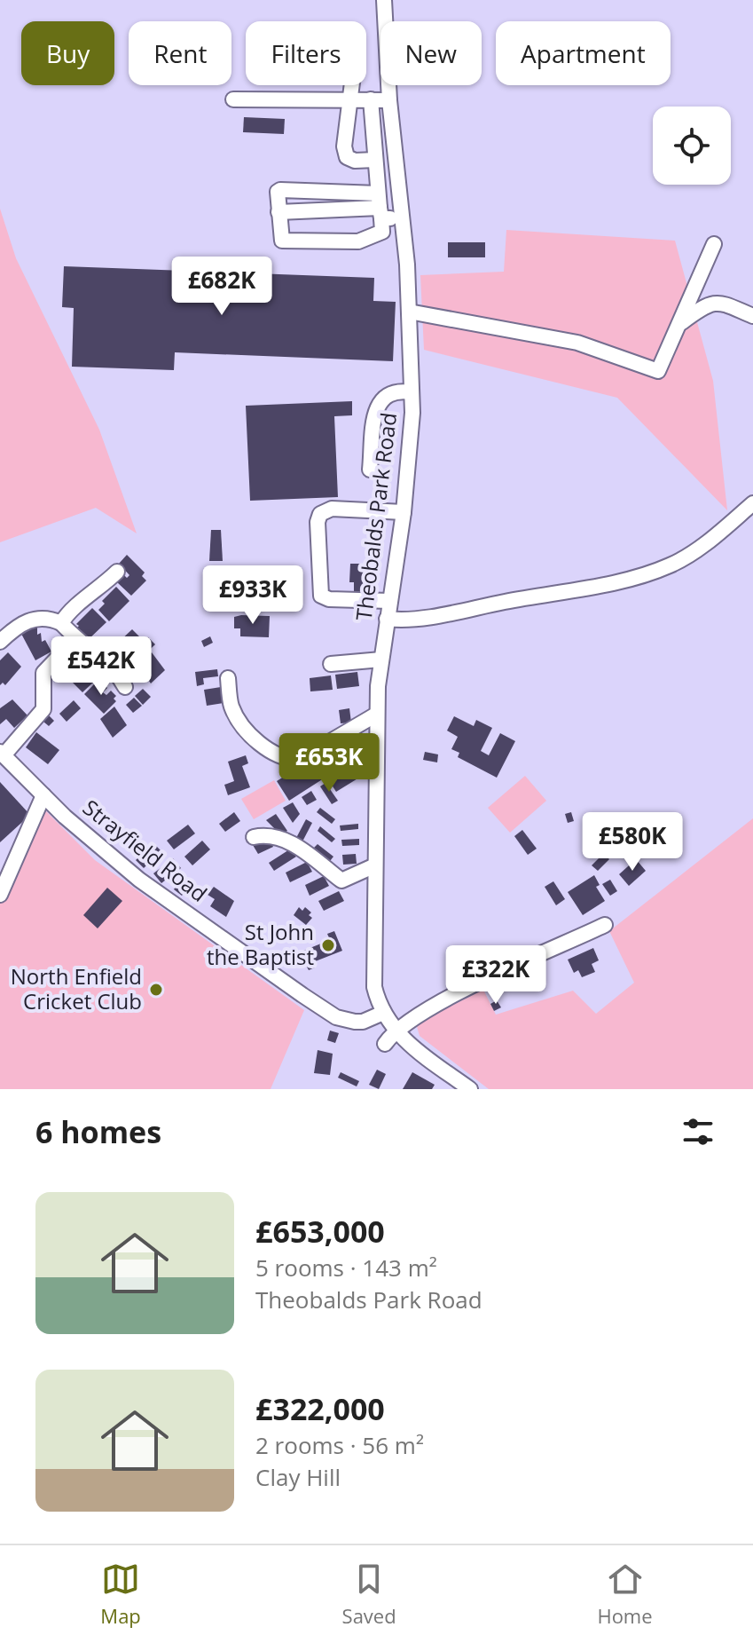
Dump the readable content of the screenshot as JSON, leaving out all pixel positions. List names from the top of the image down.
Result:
{
  "streets": {
    "street": ["Theobalds Park Road", "Strayfield Road"]
  },
  "crossings": [
    ["Theobalds Park Road", "Strayfield Road"]
  ],
  "places": ["St John the Baptist", "North Enfield Cricket Club"],
  "page": {
    "chip": [
      "Buy",
      "Rent",
      "Filters",
      "New",
      "Apartment"
    ],
    "price": [
      "£682K",
      "£933K",
      "£542K",
      "£653K",
      "£580K",
      "£322K"
    ],
    "heading": "6 homes",
    "list": [
      {
        "name": "£653,000",
        "note": "5 rooms · 143 m² · Theobalds Park Road"
      },
      {
        "name": "£322,000",
        "note": "2 rooms · 56 m² · Clay Hill"
      }
    ],
    "tabs": ["Map", "Saved", "Home"]
  }
}
